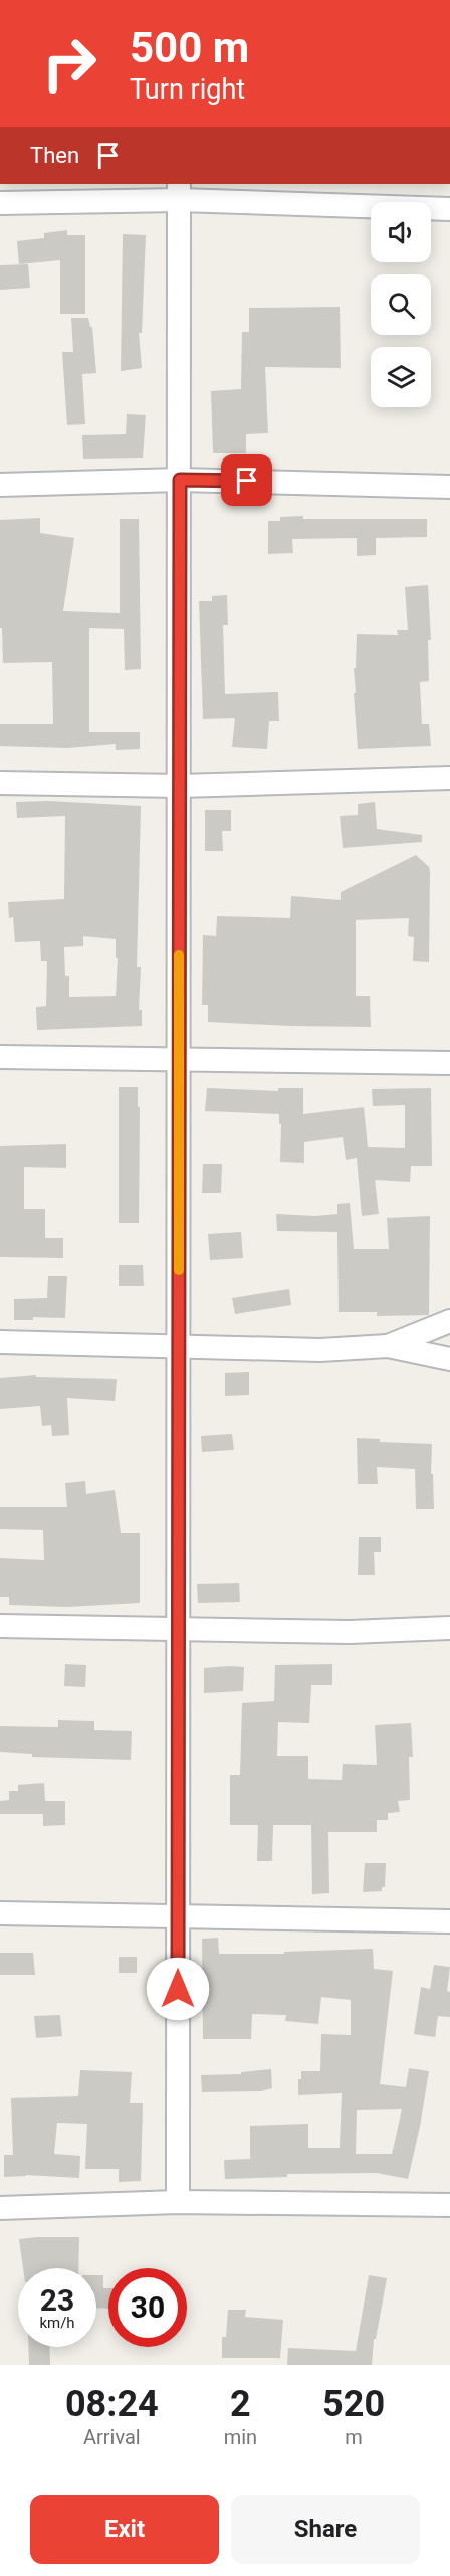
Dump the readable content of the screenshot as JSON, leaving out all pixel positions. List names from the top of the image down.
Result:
{
  "page": {
    "turn": ["500 m", "Turn right"],
    "then": "Then",
    "speed": "23 km/h",
    "limit": "30",
    "eta": [
      "08:24",
      "Arrival",
      "2",
      "min",
      "520",
      "m"
    ],
    "buttons": ["Exit", "Share"]
  }
}
